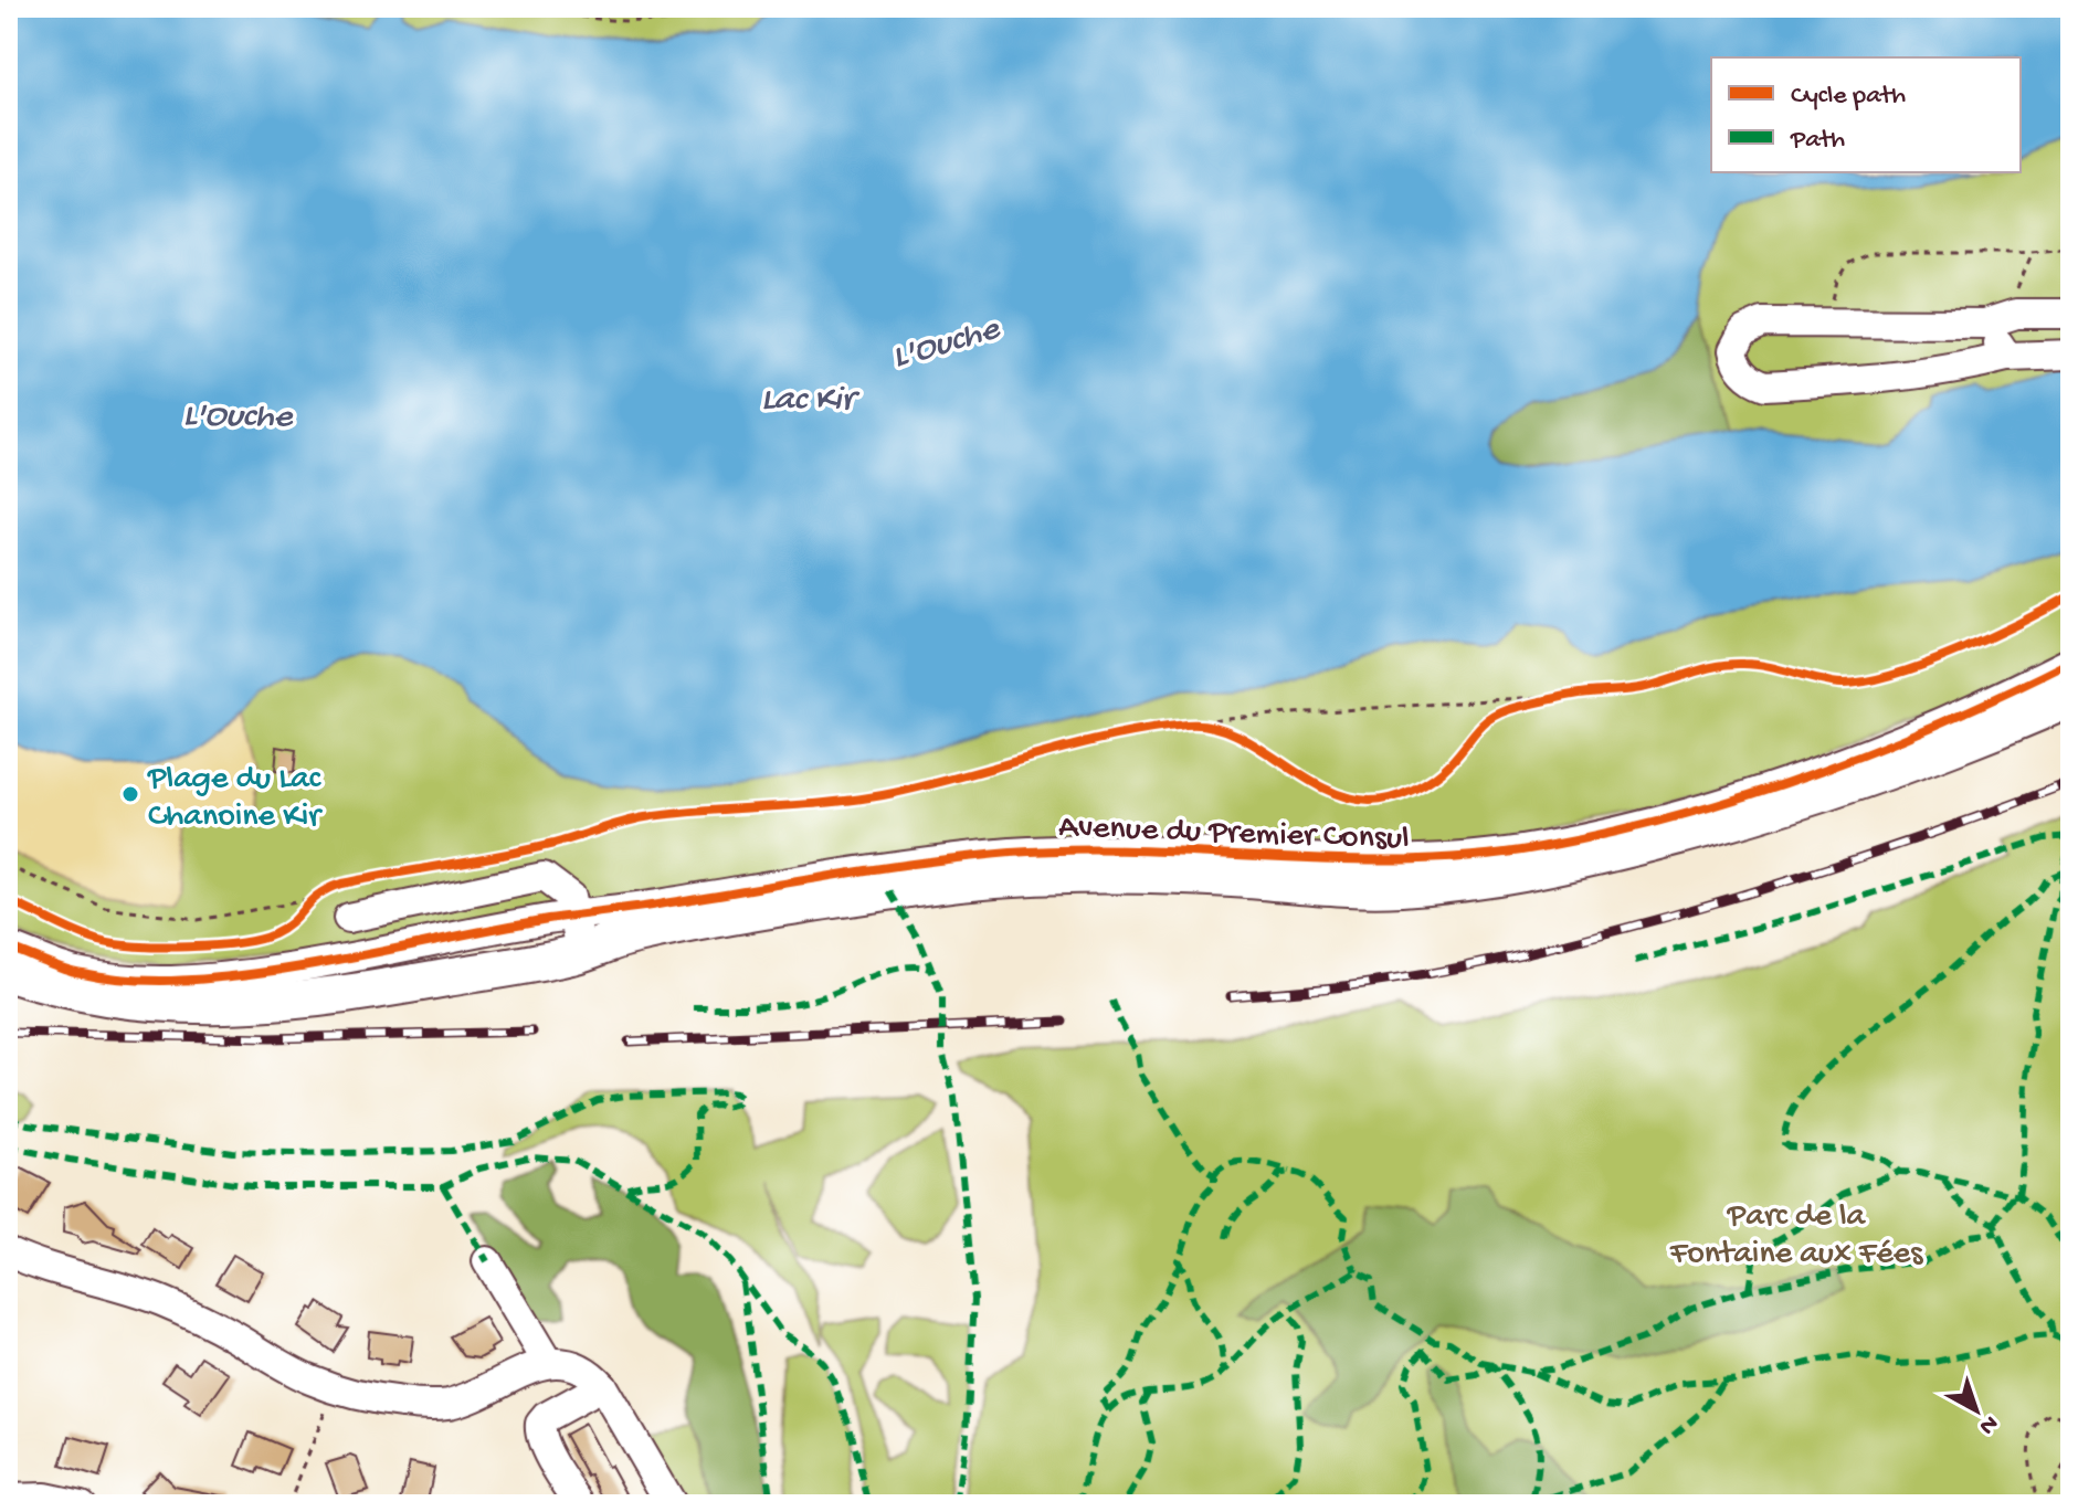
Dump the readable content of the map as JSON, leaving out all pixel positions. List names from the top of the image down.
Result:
{
  "streets": {
    "main road": ["Avenue du Premier Consul"]
  },
  "water": ["L'Ouche", "Lac Kir"],
  "parks": ["Parc de la Fontaine aux Fées"],
  "places": ["Plage du Lac Chanoine Kir"],
  "legend": ["Cycle path", "Path"],
  "north": "bottom right"
}
